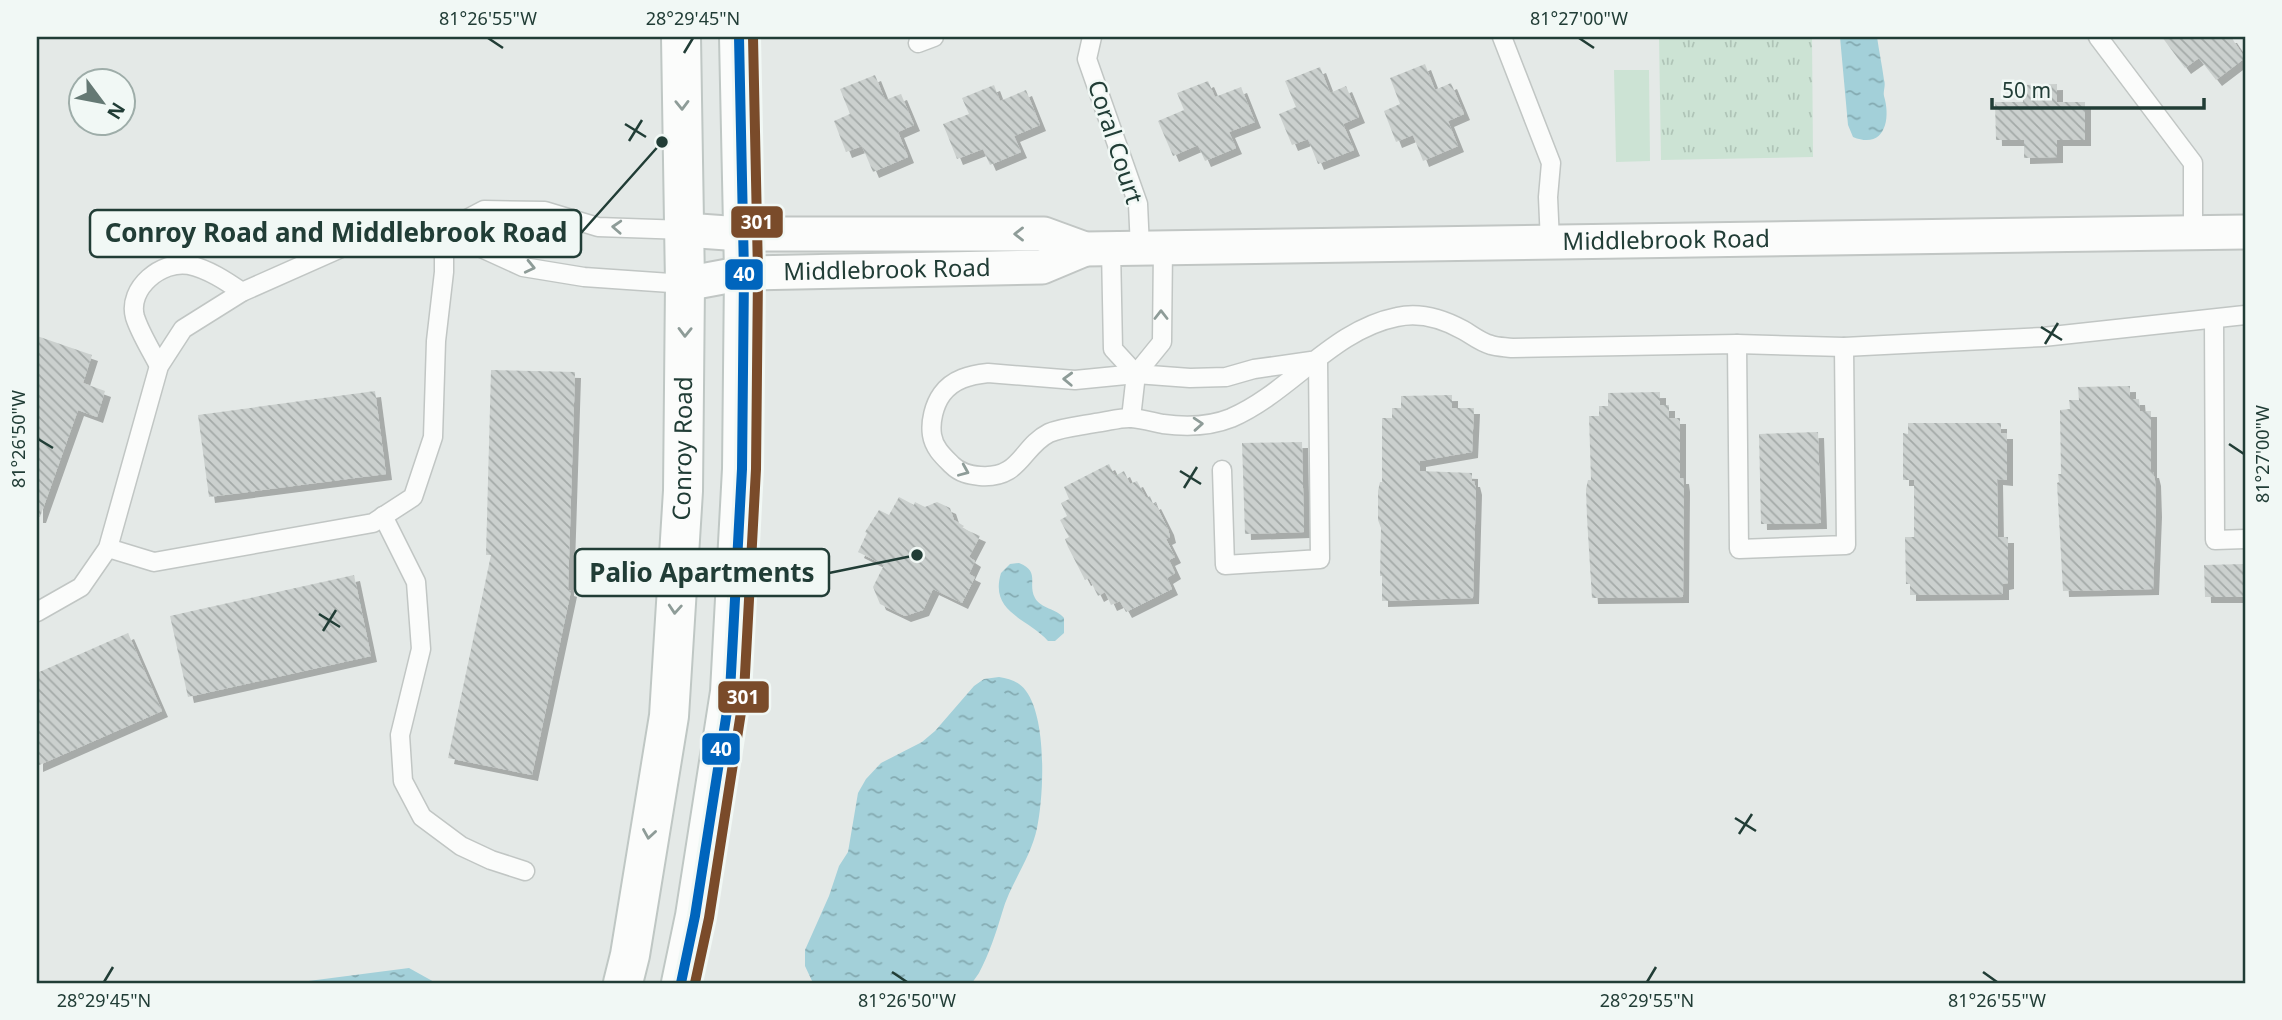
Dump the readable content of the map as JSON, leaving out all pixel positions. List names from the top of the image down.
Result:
{
  "streets": {
    "main road": ["Conroy Road"],
    "street": ["Middlebrook Road"],
    "lane": ["Coral Court"]
  },
  "crossings": [
    ["Coral Court", "Middlebrook Road"],
    ["Middlebrook Road", "Conroy Road"]
  ],
  "places": ["Conroy Road and Middlebrook Road", "Palio Apartments"],
  "lines": ["transit line 40", "transit line 301"],
  "scale_bar": "50 m",
  "north": "bottom right",
  "coordinates": [
    "81°26'55\"W",
    "28°29'45\"N",
    "81°27'00\"W",
    "81°26'50\"W",
    "28°29'55\"N"
  ]
}
